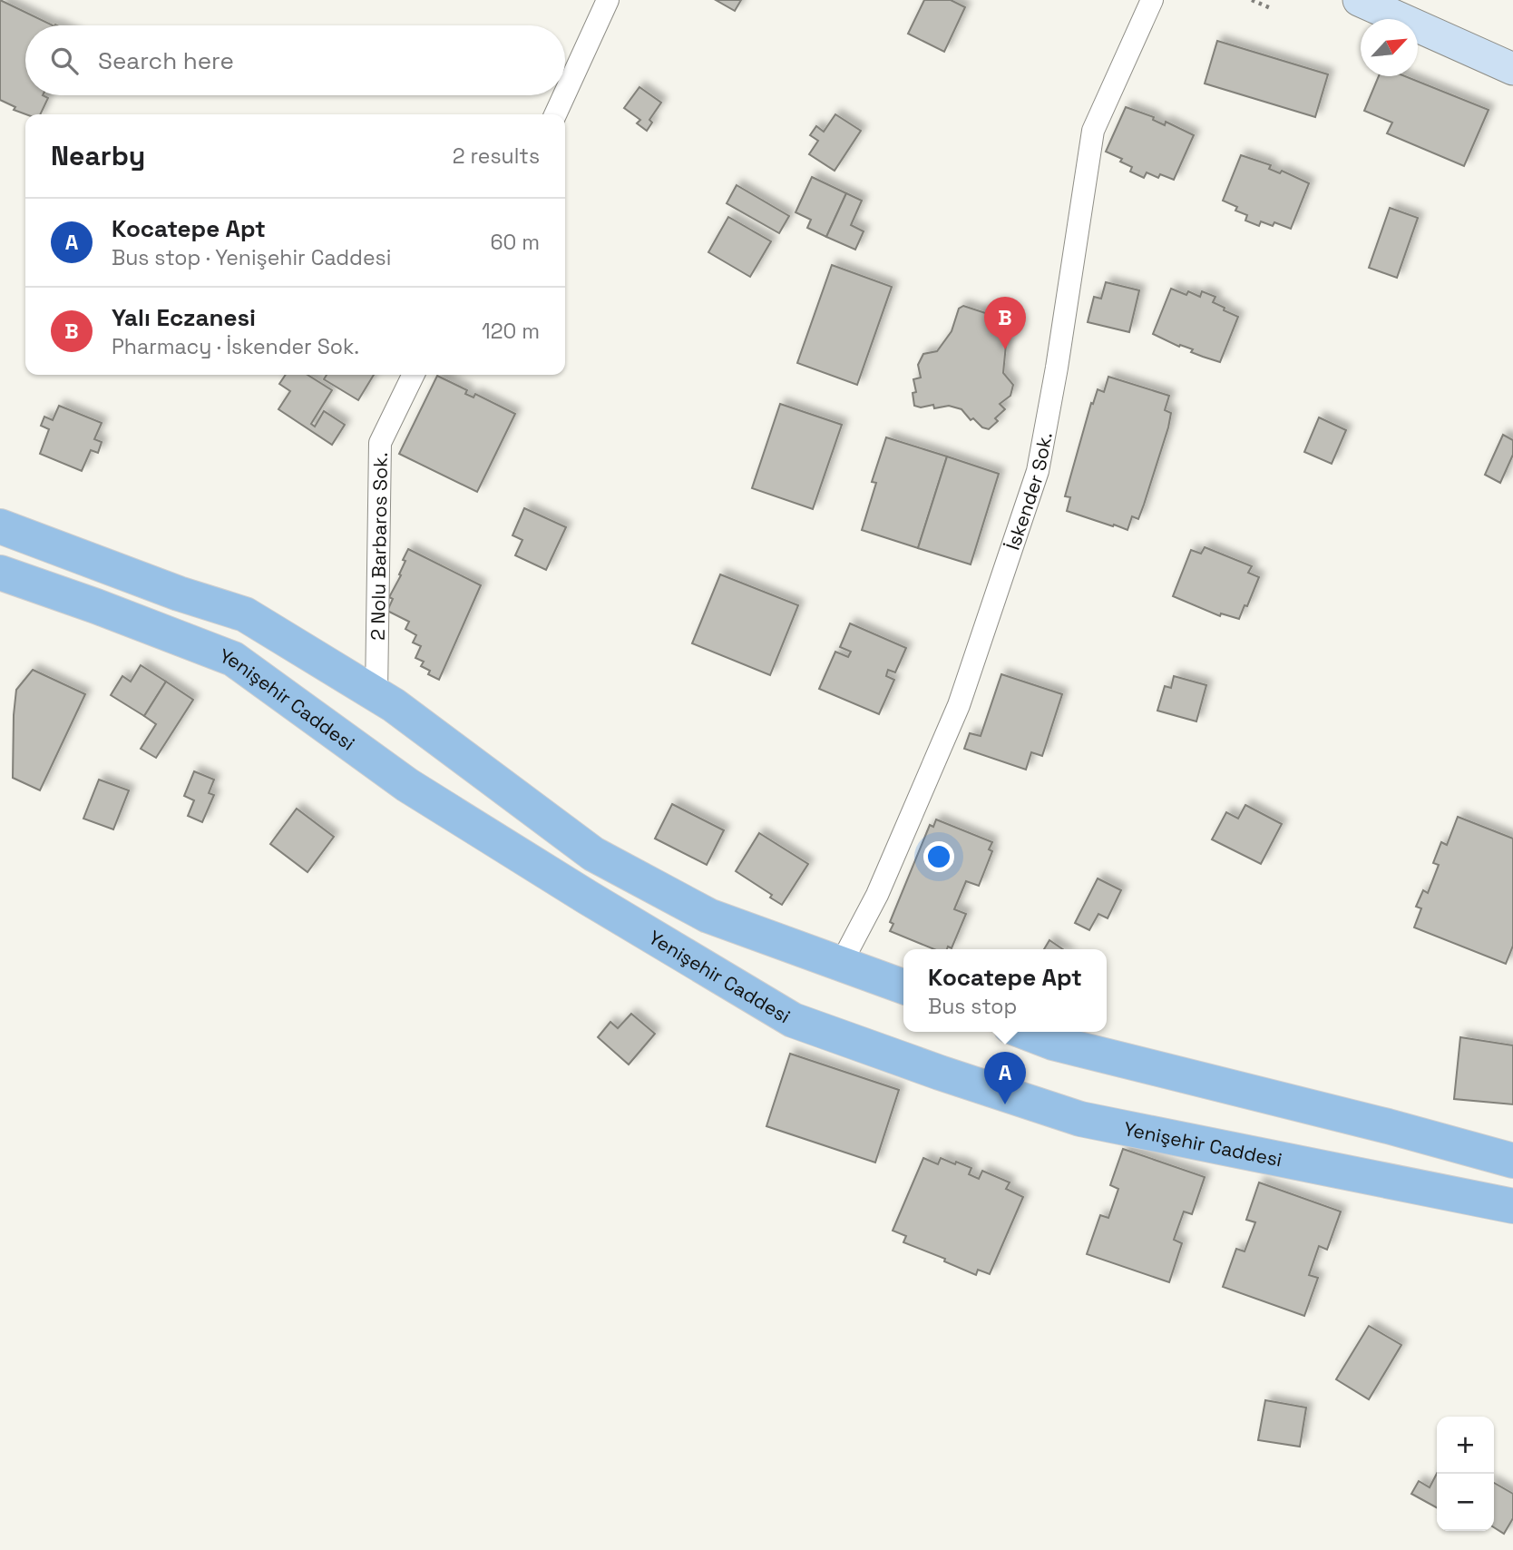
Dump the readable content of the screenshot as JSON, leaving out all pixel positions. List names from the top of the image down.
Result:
{
  "streets": {
    "main road": ["Yenişehir Caddesi"],
    "street": ["İskender Sok.", "2 Nolu Barbaros Sok."]
  },
  "north": "top right",
  "page": {
    "search": "Search here",
    "heading": ["Nearby", "2 results"],
    "list": [
      {
        "mark": "A",
        "name": "Kocatepe Apt",
        "note": "Bus stop · Yenişehir Caddesi",
        "value": "60 m"
      },
      {
        "mark": "B",
        "name": "Yalı Eczanesi",
        "note": "Pharmacy · İskender Sok.",
        "value": "120 m"
      }
    ],
    "pins": ["B", "A"],
    "popup": ["Kocatepe Apt", "Bus stop"],
    "map_buttons": ["+", "−"]
  }
}
